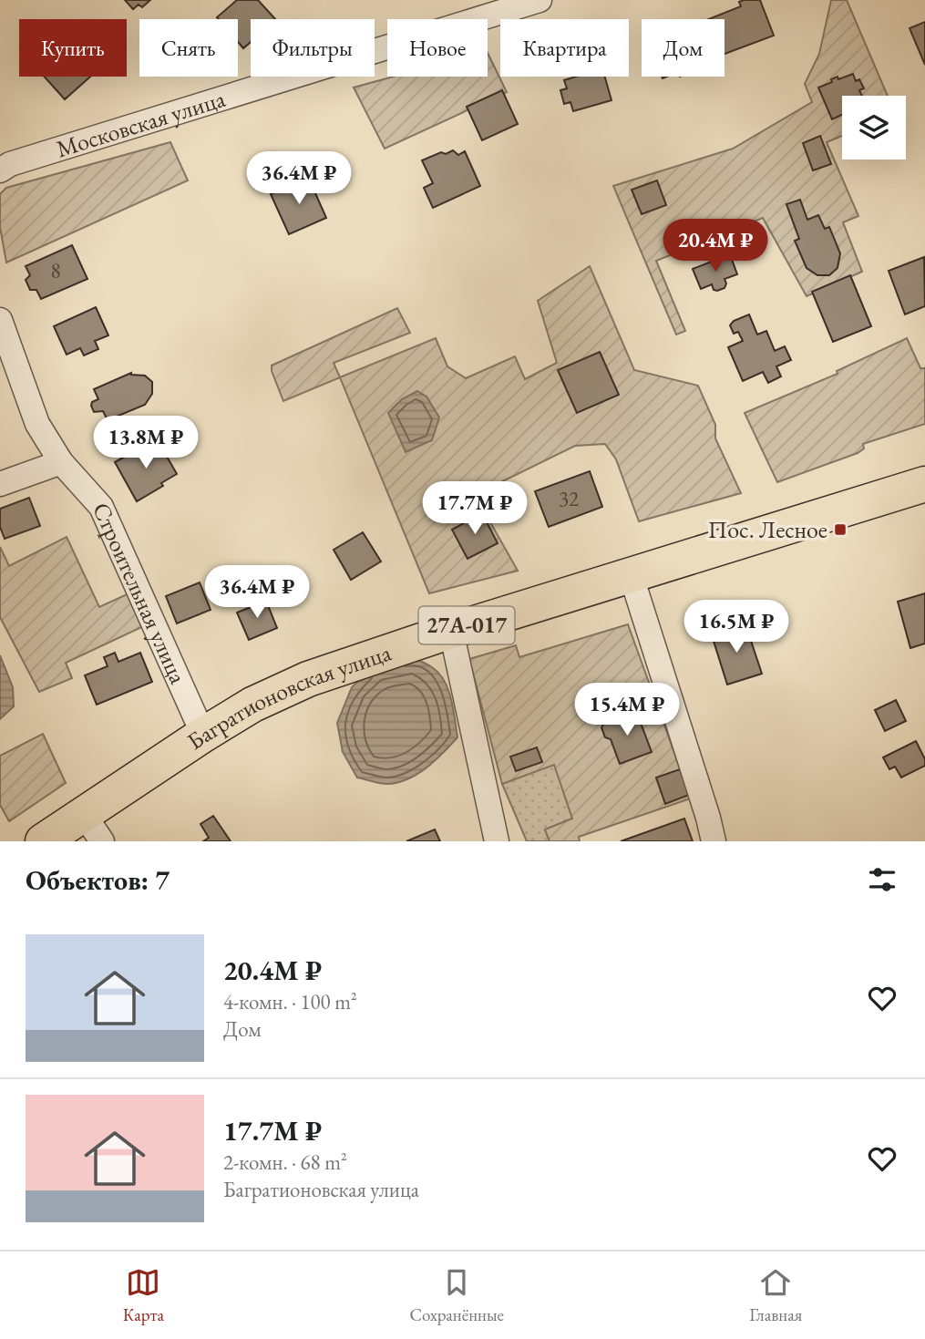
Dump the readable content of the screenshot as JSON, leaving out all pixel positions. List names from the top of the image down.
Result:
{
  "streets": {
    "main road": ["27А-017", "Багратионовская улица"],
    "street": ["Московская улица", "Строительная улица"]
  },
  "crossings": [
    ["Строительная улица", "Багратионовская улица"]
  ],
  "places": {
    "transit": ["Пос. Лесное"]
  },
  "house_numbers": ["8", "32"],
  "page": {
    "chip": [
      "Купить",
      "Снять",
      "Фильтры",
      "Новое",
      "Квартира",
      "Дом"
    ],
    "price": [
      "36.4M ₽",
      "20.4M ₽",
      "13.8M ₽",
      "17.7M ₽",
      "36.4M ₽",
      "16.5M ₽",
      "15.4M ₽"
    ],
    "heading": "Объектов: 7",
    "list": [
      {
        "name": "20.4M ₽",
        "note": "4-комн. · 100 m² · Дом"
      },
      {
        "name": "17.7M ₽",
        "note": "2-комн. · 68 m² · Багратионовская улица"
      }
    ],
    "tabs": ["Карта", "Сохранённые", "Главная"]
  }
}
